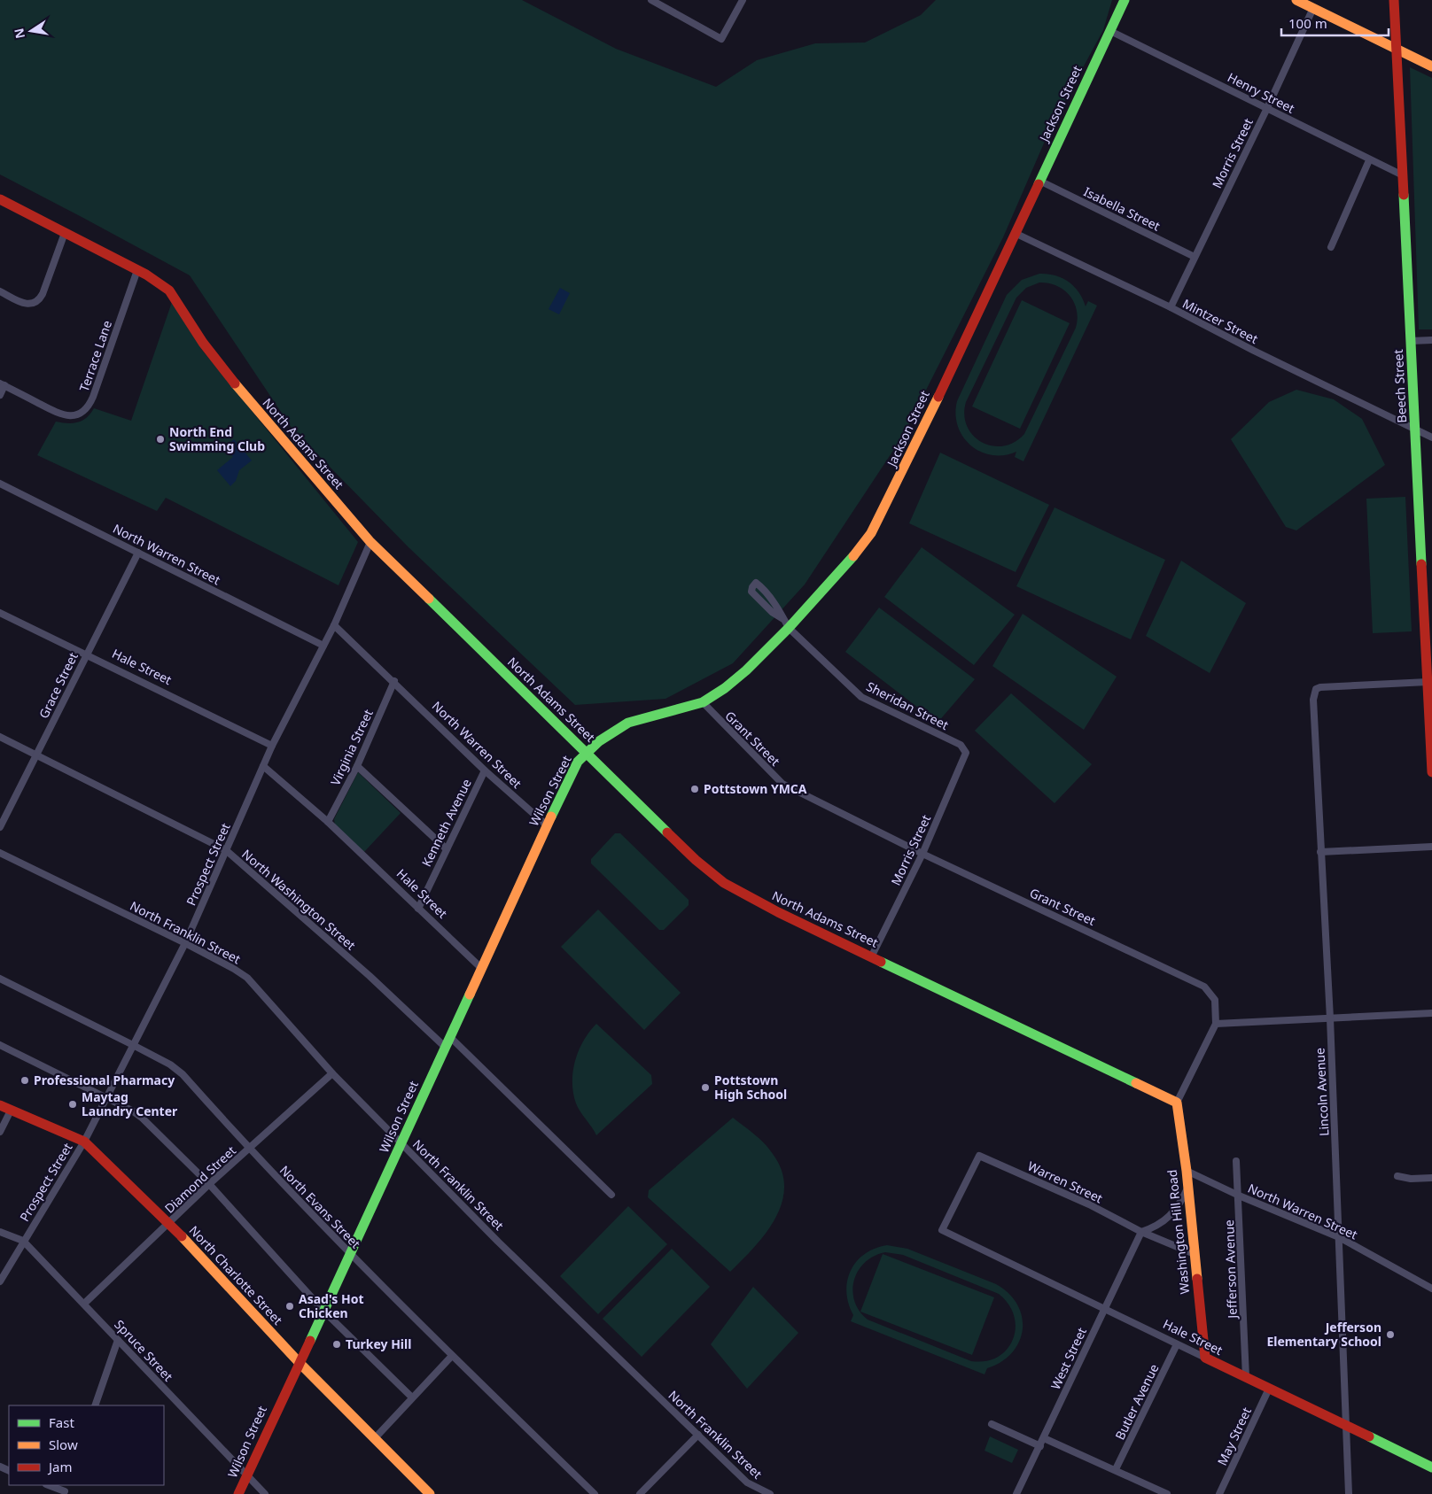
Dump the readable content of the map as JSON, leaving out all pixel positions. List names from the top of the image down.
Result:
{
  "streets": {
    "street": [
      "Henry Street",
      "Jackson Street",
      "Morris Street",
      "Isabella Street",
      "Mintzer Street",
      "Terrace Lane",
      "Beech Street",
      "North Adams Street",
      "North Warren Street",
      "Hale Street",
      "Grace Street",
      "Sheridan Street",
      "Grant Street",
      "Virginia Street",
      "Wilson Street",
      "Kenneth Avenue",
      "Prospect Street",
      "North Washington Street",
      "North Franklin Street",
      "Lincoln Avenue",
      "Diamond Street",
      "Warren Street",
      "North Evans Street",
      "Washington Hill Road",
      "Jefferson Avenue",
      "North Charlotte Street",
      "Spruce Street",
      "West Street",
      "Butler Avenue",
      "May Street"
    ]
  },
  "crossings": [
    ["Henry Street", "Jackson Street"],
    ["Henry Street", "Morris Street"],
    ["Henry Street", "Beech Street"],
    ["Jackson Street", "Isabella Street"],
    ["Jackson Street", "Mintzer Street"],
    ["Jackson Street", "North Adams Street"],
    ["Jackson Street", "Sheridan Street"],
    ["Jackson Street", "Grant Street"],
    ["Jackson Street", "Wilson Street"],
    ["Morris Street", "Isabella Street"],
    ["Morris Street", "Mintzer Street"],
    ["Morris Street", "North Adams Street"],
    ["Morris Street", "Sheridan Street"],
    ["Morris Street", "Grant Street"],
    ["Mintzer Street", "Beech Street"],
    ["Terrace Lane", "North Adams Street"],
    ["Beech Street", "Lincoln Avenue"],
    ["North Adams Street", "Wilson Street"],
    ["North Adams Street", "Prospect Street"],
    ["North Adams Street", "Washington Hill Road"],
    ["North Warren Street", "Grace Street"],
    ["North Warren Street", "Virginia Street"],
    ["North Warren Street", "Wilson Street"],
    ["North Warren Street", "Kenneth Avenue"],
    ["North Warren Street", "Prospect Street"],
    ["North Warren Street", "Lincoln Avenue"],
    ["North Warren Street", "Washington Hill Road"],
    ["North Warren Street", "Jefferson Avenue"],
    ["Hale Street", "Grace Street"],
    ["Hale Street", "Virginia Street"],
    ["Hale Street", "Wilson Street"],
    ["Hale Street", "Kenneth Avenue"],
    ["Hale Street", "Prospect Street"],
    ["Hale Street", "Lincoln Avenue"],
    ["Hale Street", "Warren Street"],
    ["Hale Street", "Washington Hill Road"],
    ["Hale Street", "Jefferson Avenue"],
    ["Hale Street", "West Street"],
    ["Hale Street", "Butler Avenue"],
    ["Hale Street", "May Street"],
    ["Grace Street", "North Washington Street"],
    ["Wilson Street", "North Washington Street"],
    ["Wilson Street", "North Franklin Street"],
    ["Wilson Street", "North Evans Street"],
    ["Wilson Street", "North Charlotte Street"],
    ["Wilson Street", "Spruce Street"],
    ["Prospect Street", "North Washington Street"],
    ["Prospect Street", "North Franklin Street"],
    ["Prospect Street", "North Evans Street"],
    ["Prospect Street", "North Charlotte Street"],
    ["Prospect Street", "Spruce Street"],
    ["North Franklin Street", "Diamond Street"],
    ["Diamond Street", "North Evans Street"],
    ["Diamond Street", "North Charlotte Street"],
    ["Diamond Street", "Spruce Street"],
    ["Warren Street", "Washington Hill Road"],
    ["Warren Street", "West Street"]
  ],
  "places": [
    "North End Swimming Club",
    "Pottstown YMCA",
    "Professional Pharmacy",
    "Pottstown High School",
    "Maytag Laundry Center",
    "Asad's Hot Chicken",
    "Jefferson Elementary School",
    "Turkey Hill"
  ],
  "legend": ["Fast", "Slow", "Jam"],
  "scale_bar": "100 m",
  "north": "left"
}
